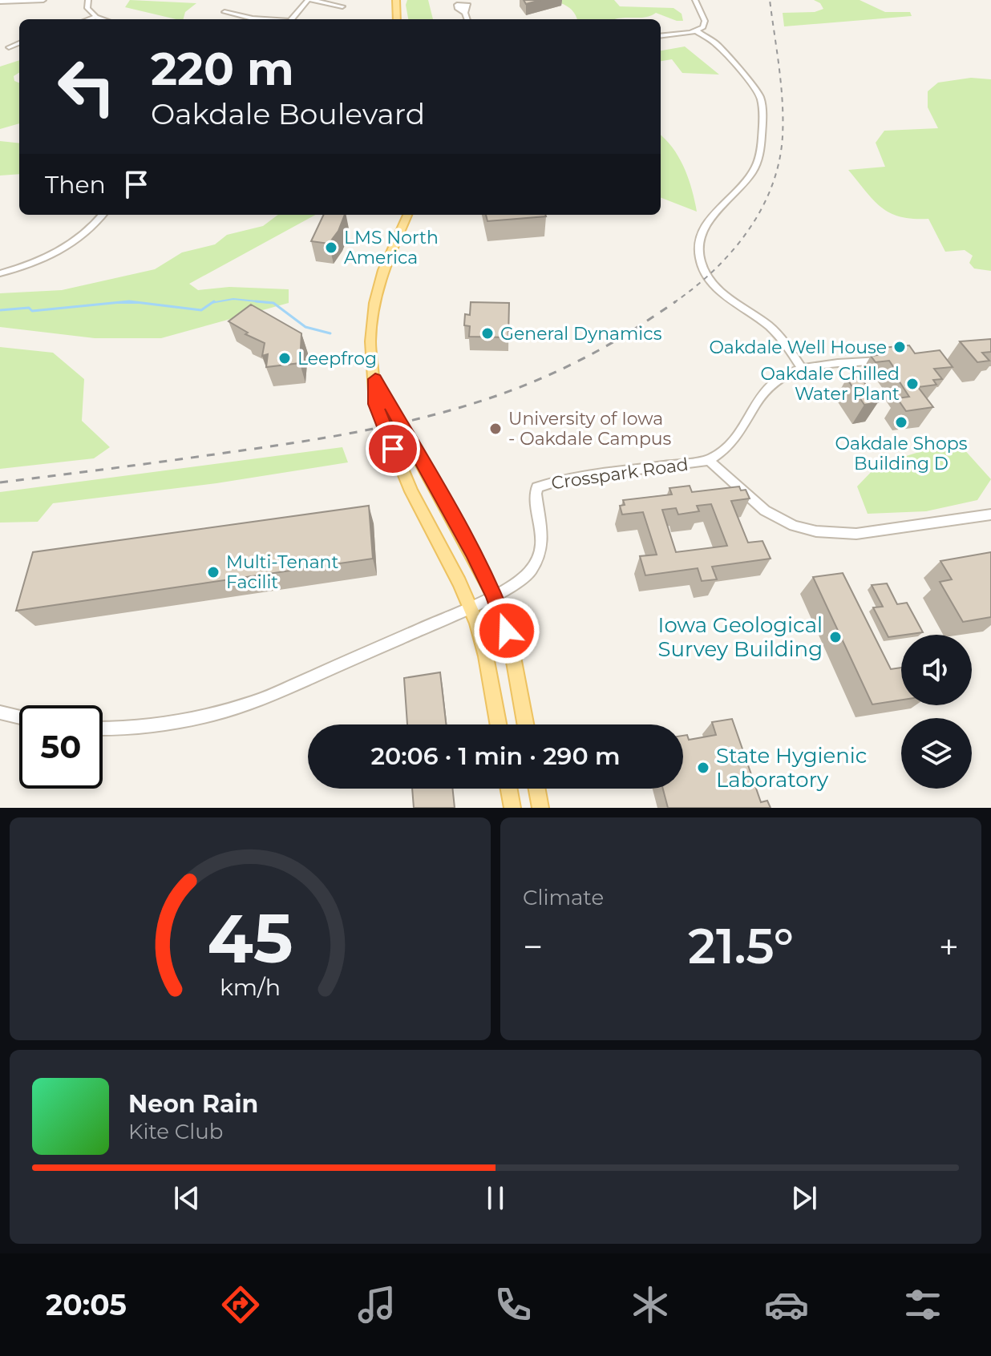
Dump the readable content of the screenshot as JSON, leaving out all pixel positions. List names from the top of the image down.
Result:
{
  "streets": {
    "street": ["Crosspark Road"]
  },
  "places": [
    "LMS North America",
    "General Dynamics",
    "Oakdale Well House",
    "Leepfrog",
    "Oakdale Chilled Water Plant",
    "Oakdale Shops Building D",
    "University of Iowa - Oakdale Campus",
    "Multi-Tenant Facilit",
    "Iowa Geological Survey Building",
    "State Hygienic Laboratory"
  ],
  "page": {
    "turn": ["220 m", "Oakdale Boulevard"],
    "then": "Then",
    "limit": "50",
    "trip": "20:06 · 1 min · 290 m",
    "tile": "Climate",
    "heat": ["−", "21.5°", "+"],
    "song": ["Neon Rain", "Kite Club"],
    "tabs": "20:05",
    "gauge": ["45", "km/h"]
  }
}
